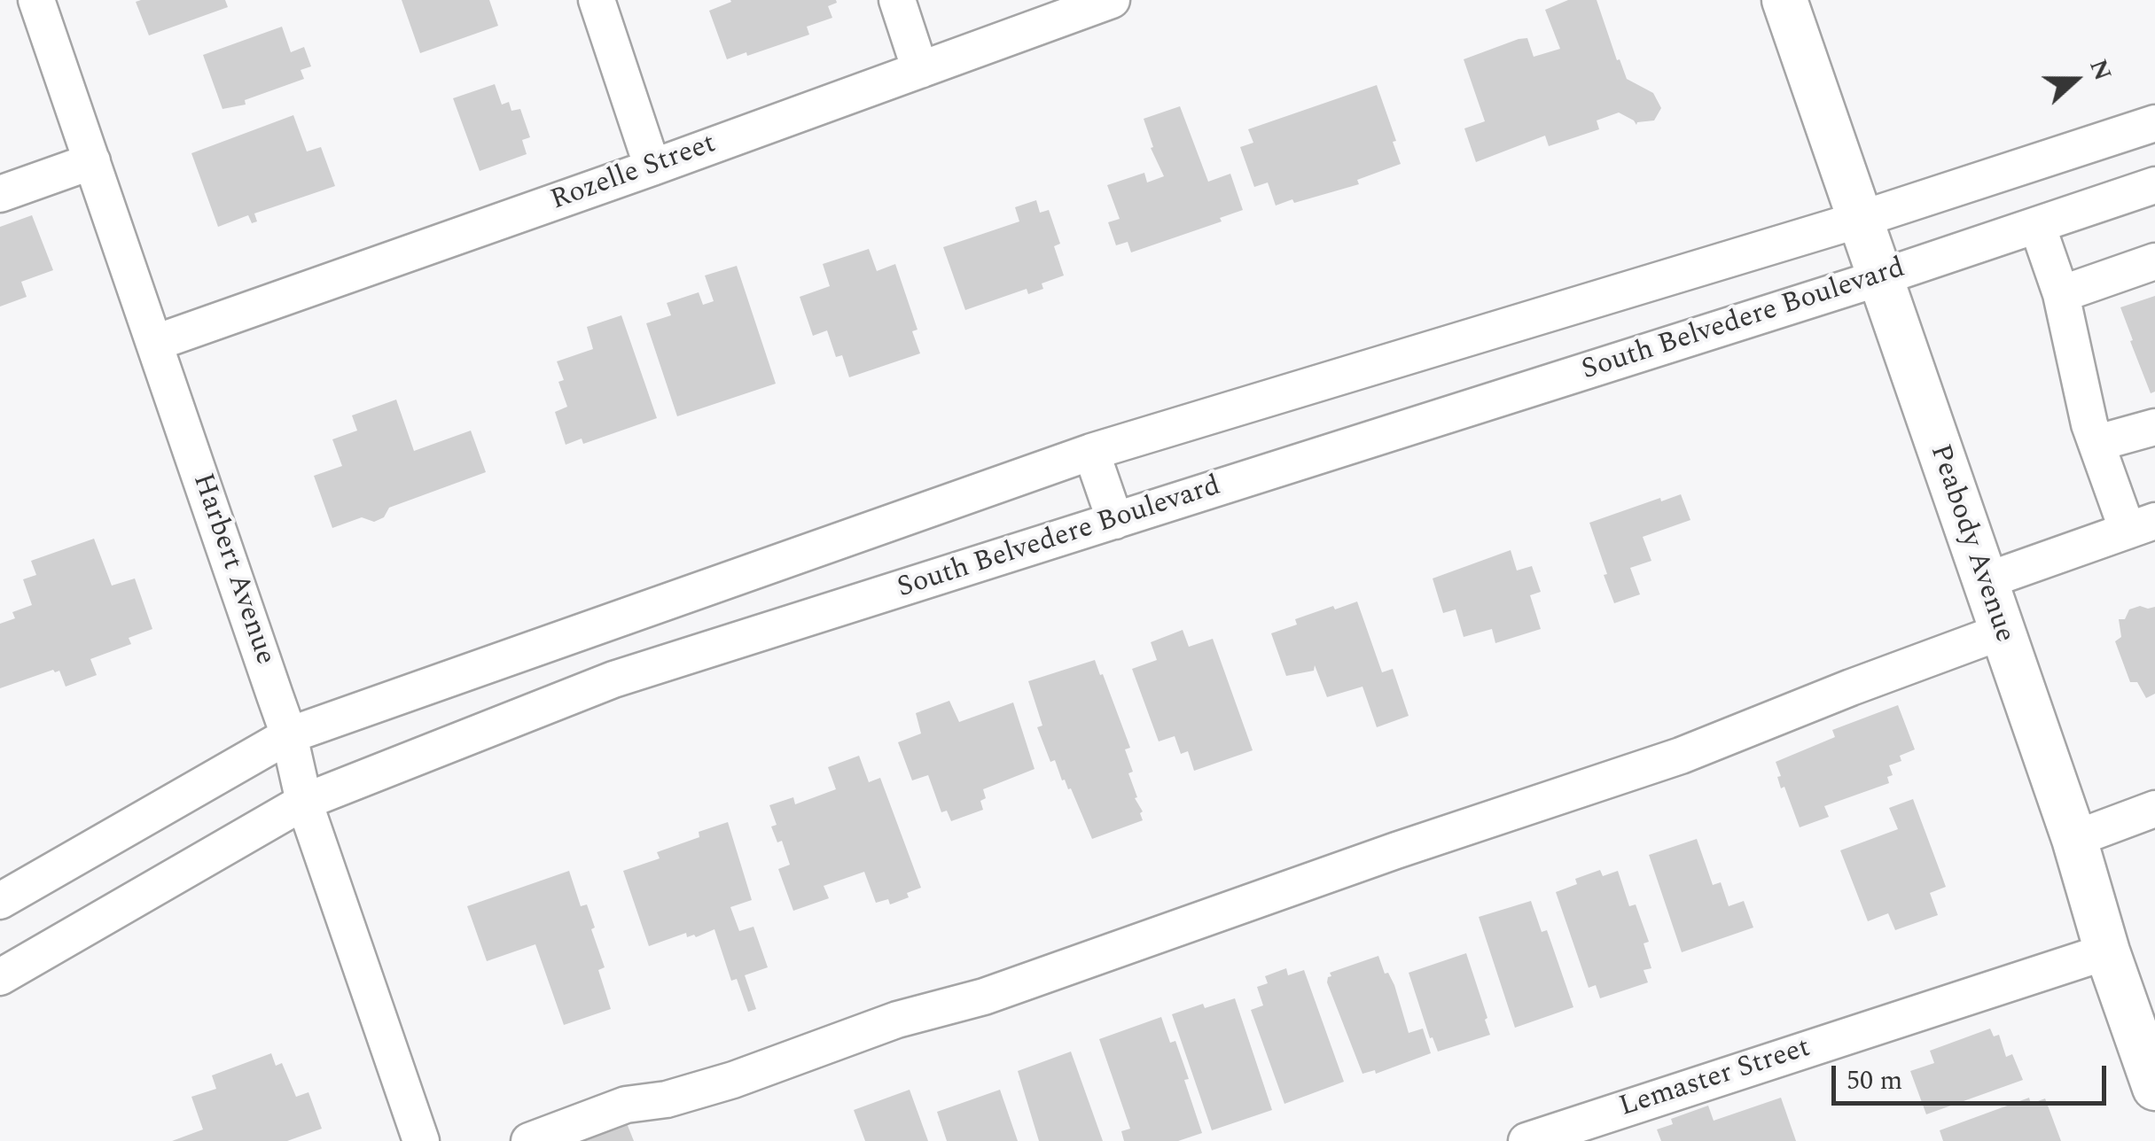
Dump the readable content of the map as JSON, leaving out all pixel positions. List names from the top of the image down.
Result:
{
  "streets": {
    "main road": ["Peabody Avenue"],
    "street": [
      "Rozelle Street",
      "South Belvedere Boulevard",
      "Harbert Avenue",
      "Lemaster Street"
    ]
  },
  "crossings": [
    ["Rozelle Street", "Harbert Avenue"],
    ["South Belvedere Boulevard", "Peabody Avenue"],
    ["South Belvedere Boulevard", "Harbert Avenue"],
    ["Peabody Avenue", "Lemaster Street"]
  ],
  "scale_bar": "50 m",
  "north": "right"
}
